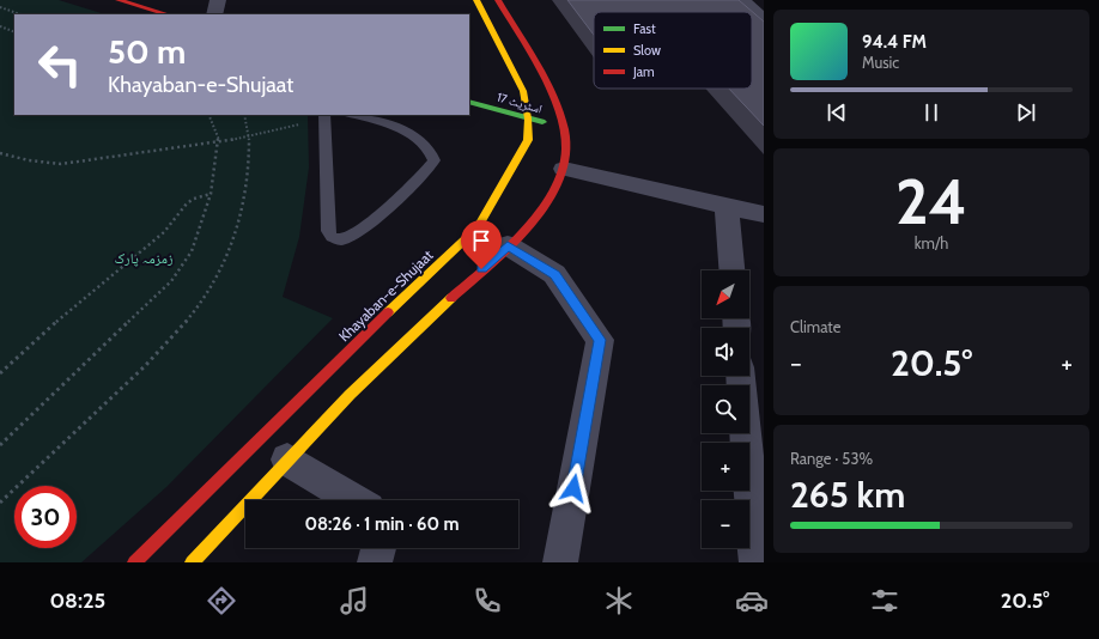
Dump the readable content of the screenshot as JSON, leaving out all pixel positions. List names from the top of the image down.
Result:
{
  "streets": {
    "main road": ["اسٹریٹ 17", "Khayaban-e-Shujaat"]
  },
  "crossings": [
    ["اسٹریٹ 17", "Khayaban-e-Shujaat"]
  ],
  "parks": ["زمزمہ پارک"],
  "legend": ["Fast", "Slow", "Jam"],
  "north": "bottom left",
  "page": {
    "turn": ["50 m", "Khayaban-e-Shujaat"],
    "song": ["94.4 FM", "Music"],
    "tile": [
      ["24", "km/h"],
      "Climate",
      ["Range · 53%", "265 km"]
    ],
    "map_buttons": ["+", "−"],
    "heat": ["−", "20.5°", "+"],
    "limit": "30",
    "trip": "08:26 · 1 min · 60 m",
    "tabs": ["08:25", "20.5°"]
  }
}
